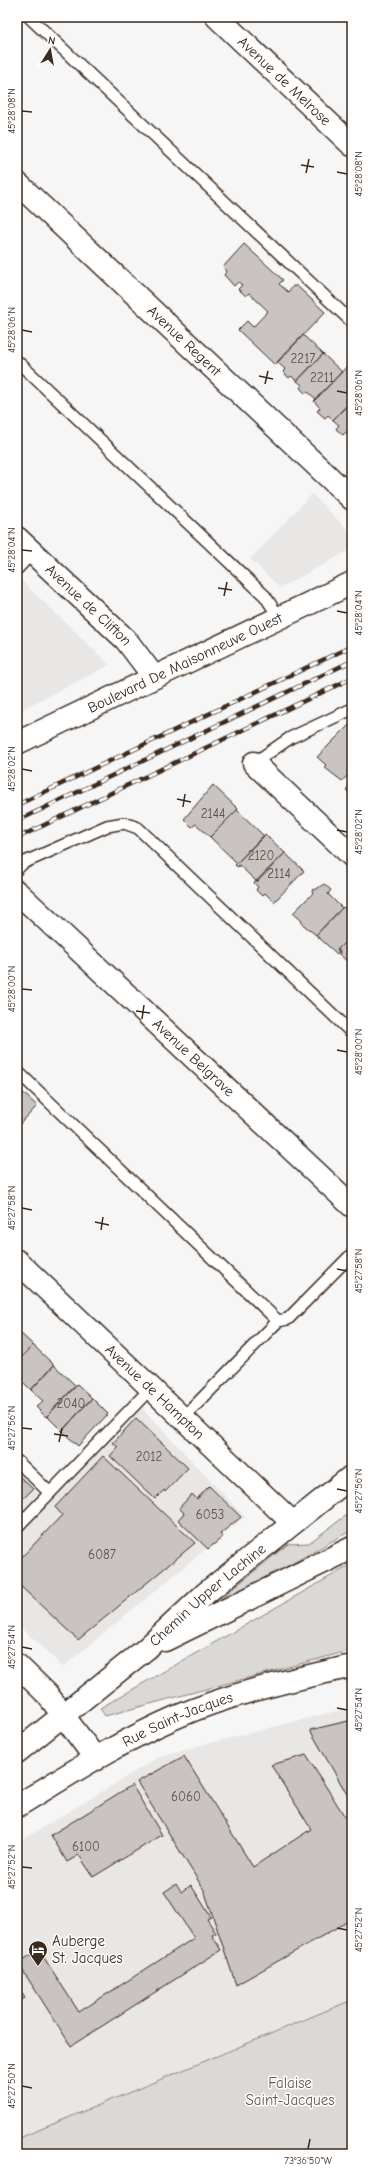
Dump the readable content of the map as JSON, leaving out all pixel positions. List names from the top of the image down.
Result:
{
  "streets": {
    "street": [
      "Avenue de Melrose",
      "Avenue Regent",
      "Avenue de Clifton",
      "Boulevard De Maisonneuve Ouest",
      "Avenue Belgrave",
      "Avenue de Hampton",
      "Chemin Upper Lachine",
      "Rue Saint-Jacques"
    ]
  },
  "crossings": [
    ["Avenue de Clifton", "Boulevard De Maisonneuve Ouest"],
    ["Avenue de Hampton", "Chemin Upper Lachine"]
  ],
  "parks": ["Falaise Saint-Jacques"],
  "places": {
    "hotel": ["Auberge St. Jacques"]
  },
  "house_numbers": [
    "2217",
    "2211",
    "2144",
    "2120",
    "2114",
    "2040",
    "2012",
    "6053",
    "6087",
    "6060",
    "6100"
  ],
  "north": "top",
  "coordinates": [
    "45°28'08\"N",
    "45°28'06\"N",
    "45°28'04\"N",
    "45°28'02\"N",
    "45°28'00\"N",
    "45°27'58\"N",
    "45°27'56\"N",
    "45°27'54\"N",
    "45°27'52\"N",
    "45°27'50\"N",
    "73°36'50\"W"
  ]
}
